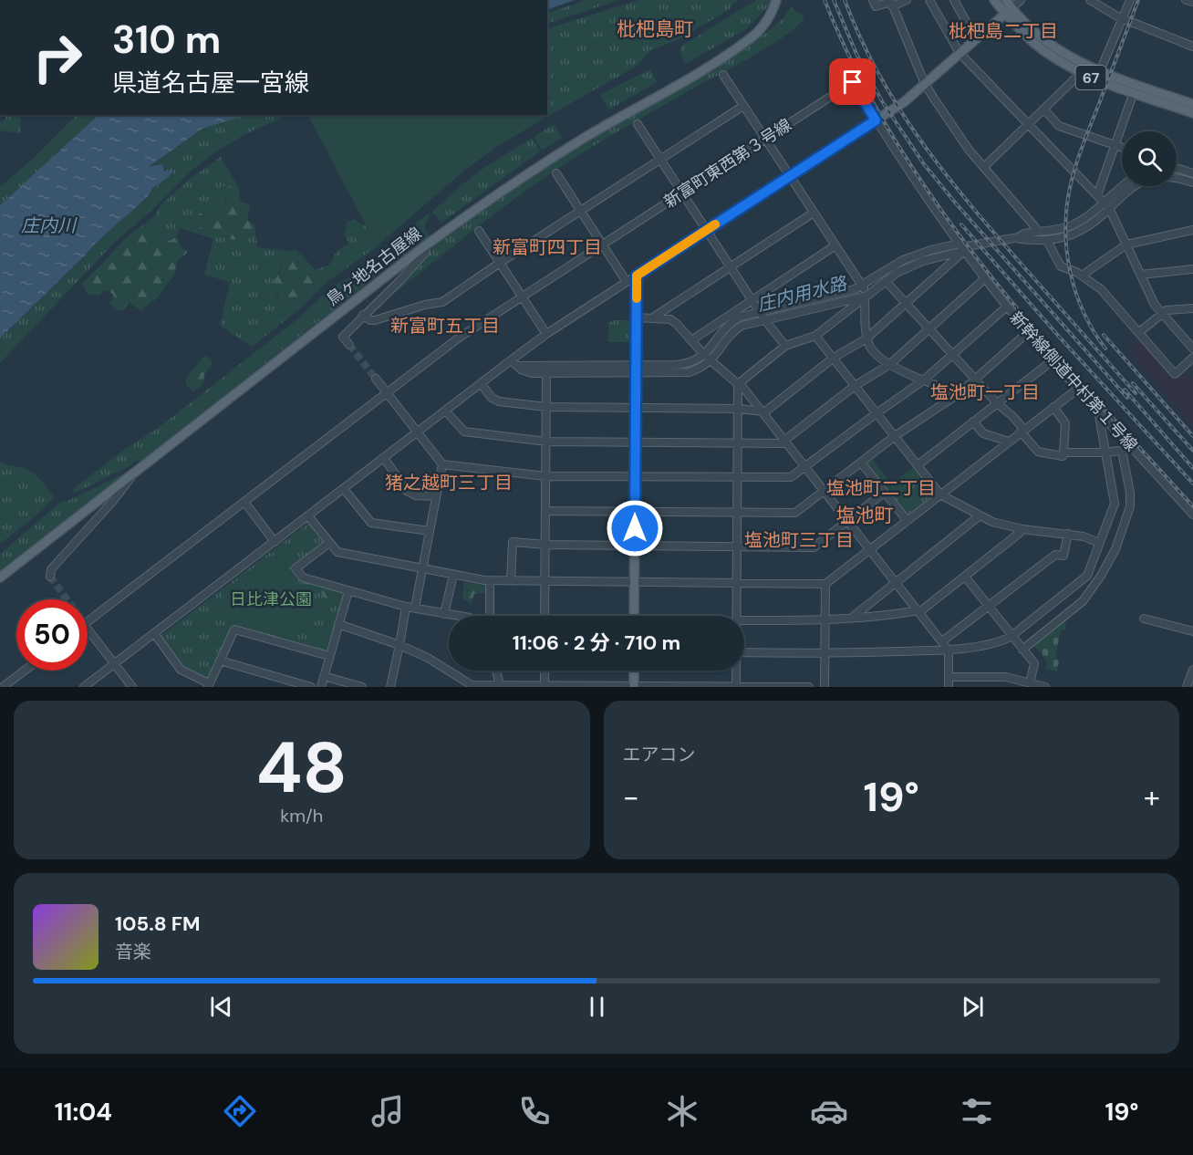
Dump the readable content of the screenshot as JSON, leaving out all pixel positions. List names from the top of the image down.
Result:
{
  "streets": {
    "main road": ["67", "鳥ヶ地名古屋線"],
    "street": ["新富町東西第３号線", "新幹線側道中村第１号線"]
  },
  "crossings": [
    ["新富町東西第３号線", "新幹線側道中村第１号線"]
  ],
  "districts": [
    "枇杷島町",
    "枇杷島二丁目",
    "新富町四丁目",
    "新富町五丁目",
    "塩池町一丁目",
    "猪之越町三丁目",
    "塩池町二丁目",
    "塩池町",
    "塩池町三丁目"
  ],
  "water": ["庄内川", "庄内用水路"],
  "parks": ["日比津公園"],
  "page": {
    "turn": ["310 m", "県道名古屋一宮線"],
    "limit": "50",
    "trip": "11:06 · 2 分 · 710 m",
    "tile": [
      ["48", "km/h"],
      "エアコン"
    ],
    "heat": ["−", "19°", "+"],
    "song": ["105.8 FM", "音楽"],
    "tabs": ["11:04", "19°"]
  }
}
